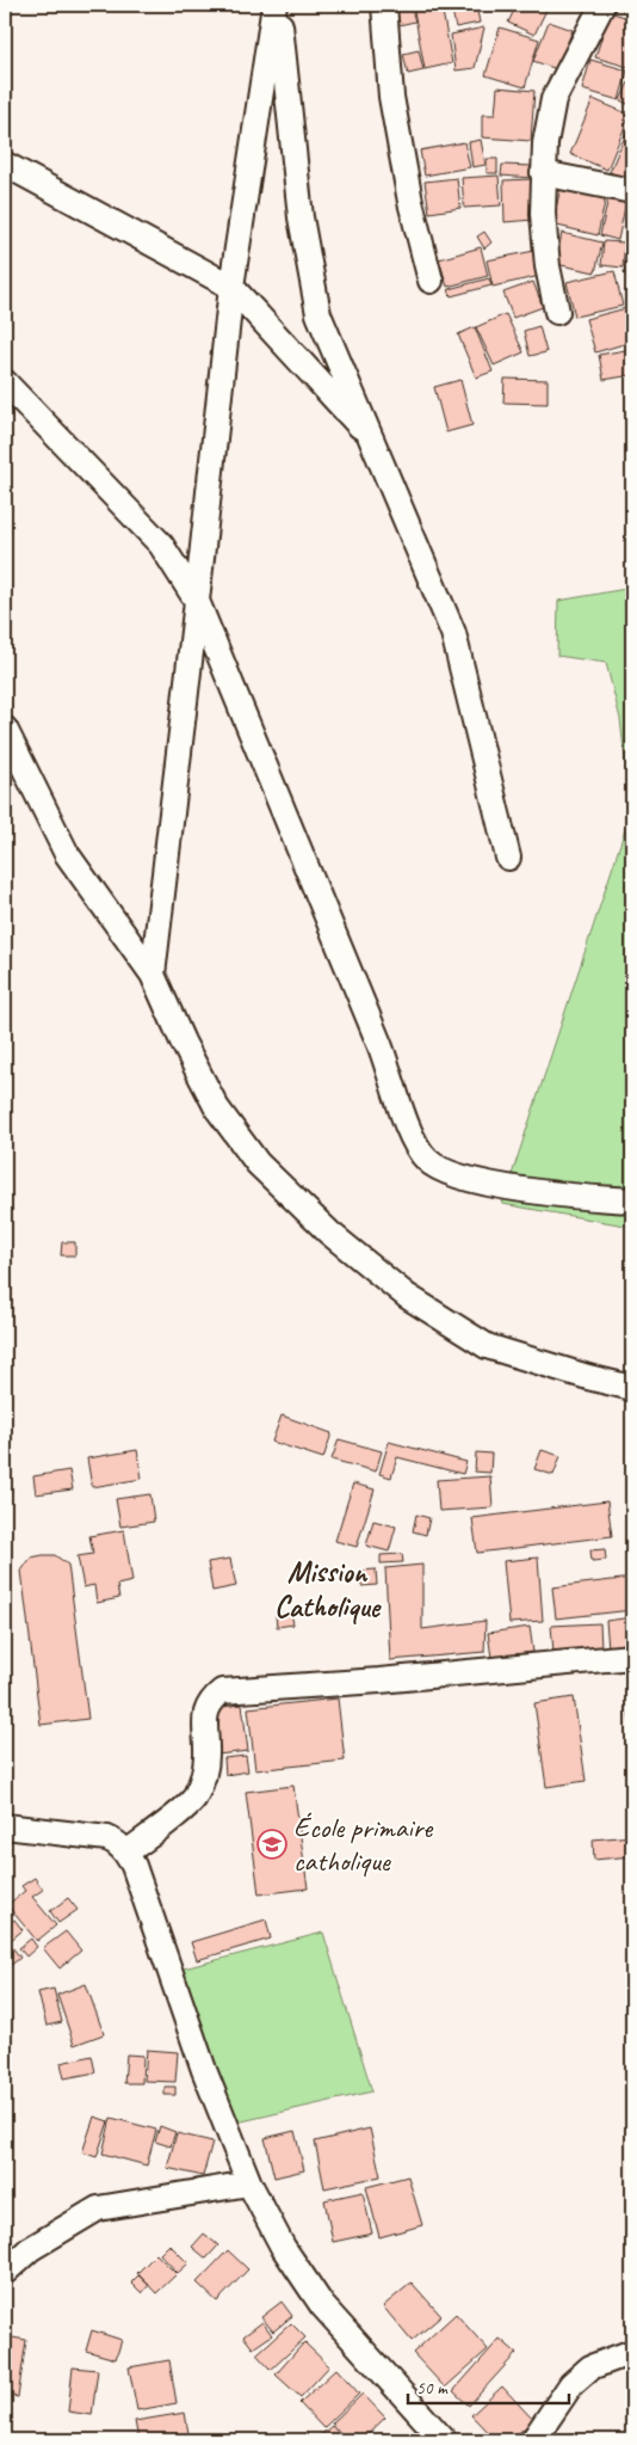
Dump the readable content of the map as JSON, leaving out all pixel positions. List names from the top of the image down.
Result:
{
  "districts": ["Mission Catholique"],
  "places": {
    "school or university": ["École primaire catholique"]
  },
  "scale_bar": "50 m"
}
